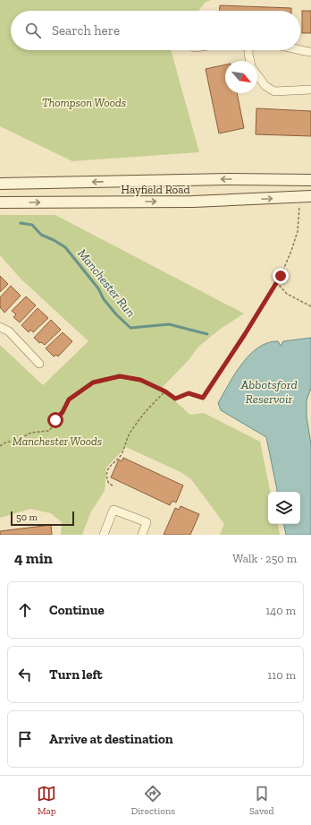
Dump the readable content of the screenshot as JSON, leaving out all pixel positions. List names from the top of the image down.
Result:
{
  "streets": {
    "main road": ["Hayfield Road"]
  },
  "water": ["Manchester Run", "Abbotsford Reservoir"],
  "parks": ["Thompson Woods", "Manchester Woods"],
  "scale_bar": "50 m",
  "north": "bottom right",
  "page": {
    "search": "Search here",
    "scale": "50 m",
    "heading": ["4 min", "Walk · 250 m"],
    "list": [
      ["Continue", "140 m"],
      ["Turn left", "110 m"],
      "Arrive at destination"
    ],
    "nav": ["Map", "Directions", "Saved"]
  }
}
